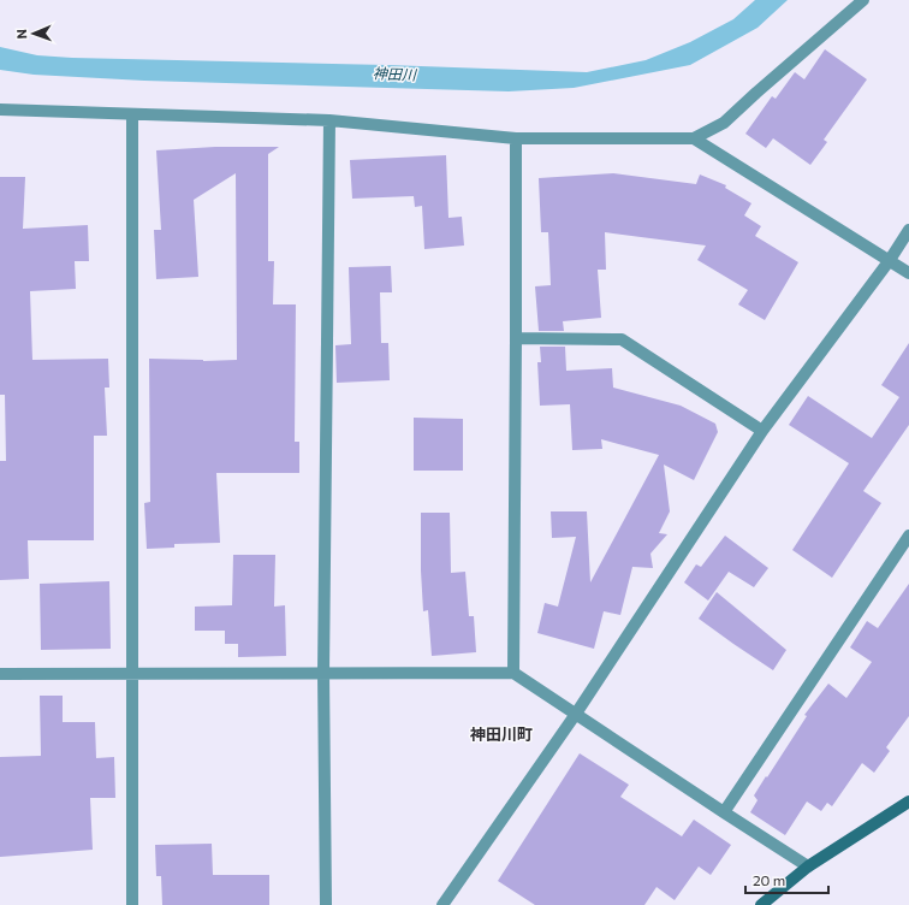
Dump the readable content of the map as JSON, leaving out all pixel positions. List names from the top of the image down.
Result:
{
  "districts": ["神田川町"],
  "water": ["神田川"],
  "scale_bar": "20 m",
  "north": "left"
}
